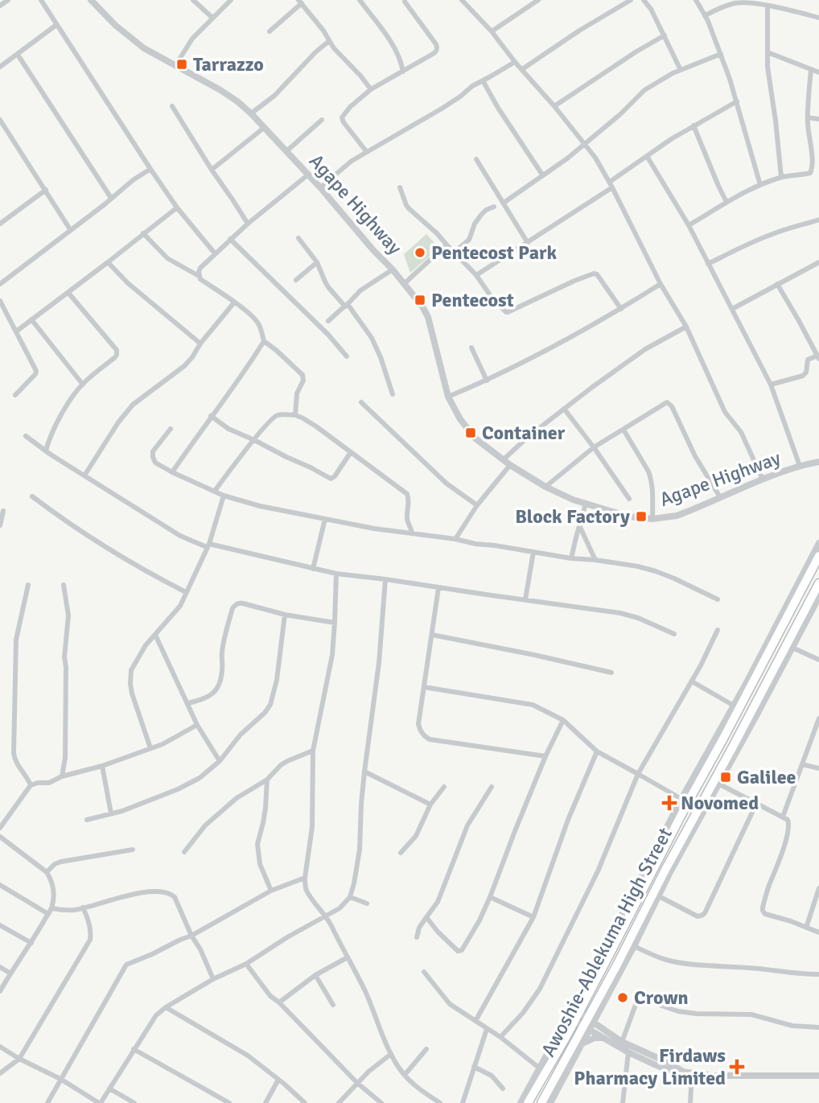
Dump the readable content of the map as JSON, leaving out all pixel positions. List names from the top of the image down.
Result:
{
  "streets": {
    "main road": ["Awoshie-Ablekuma High Street"],
    "street": ["Agape Highway"]
  },
  "places": {
    "transit": [
      "Tarrazzo",
      "Pentecost",
      "Container",
      "Block Factory",
      "Galilee"
    ],
    "other": ["Pentecost Park", "Crown"],
    "health": ["Novomed", "Firdaws Pharmacy Limited"]
  }
}
